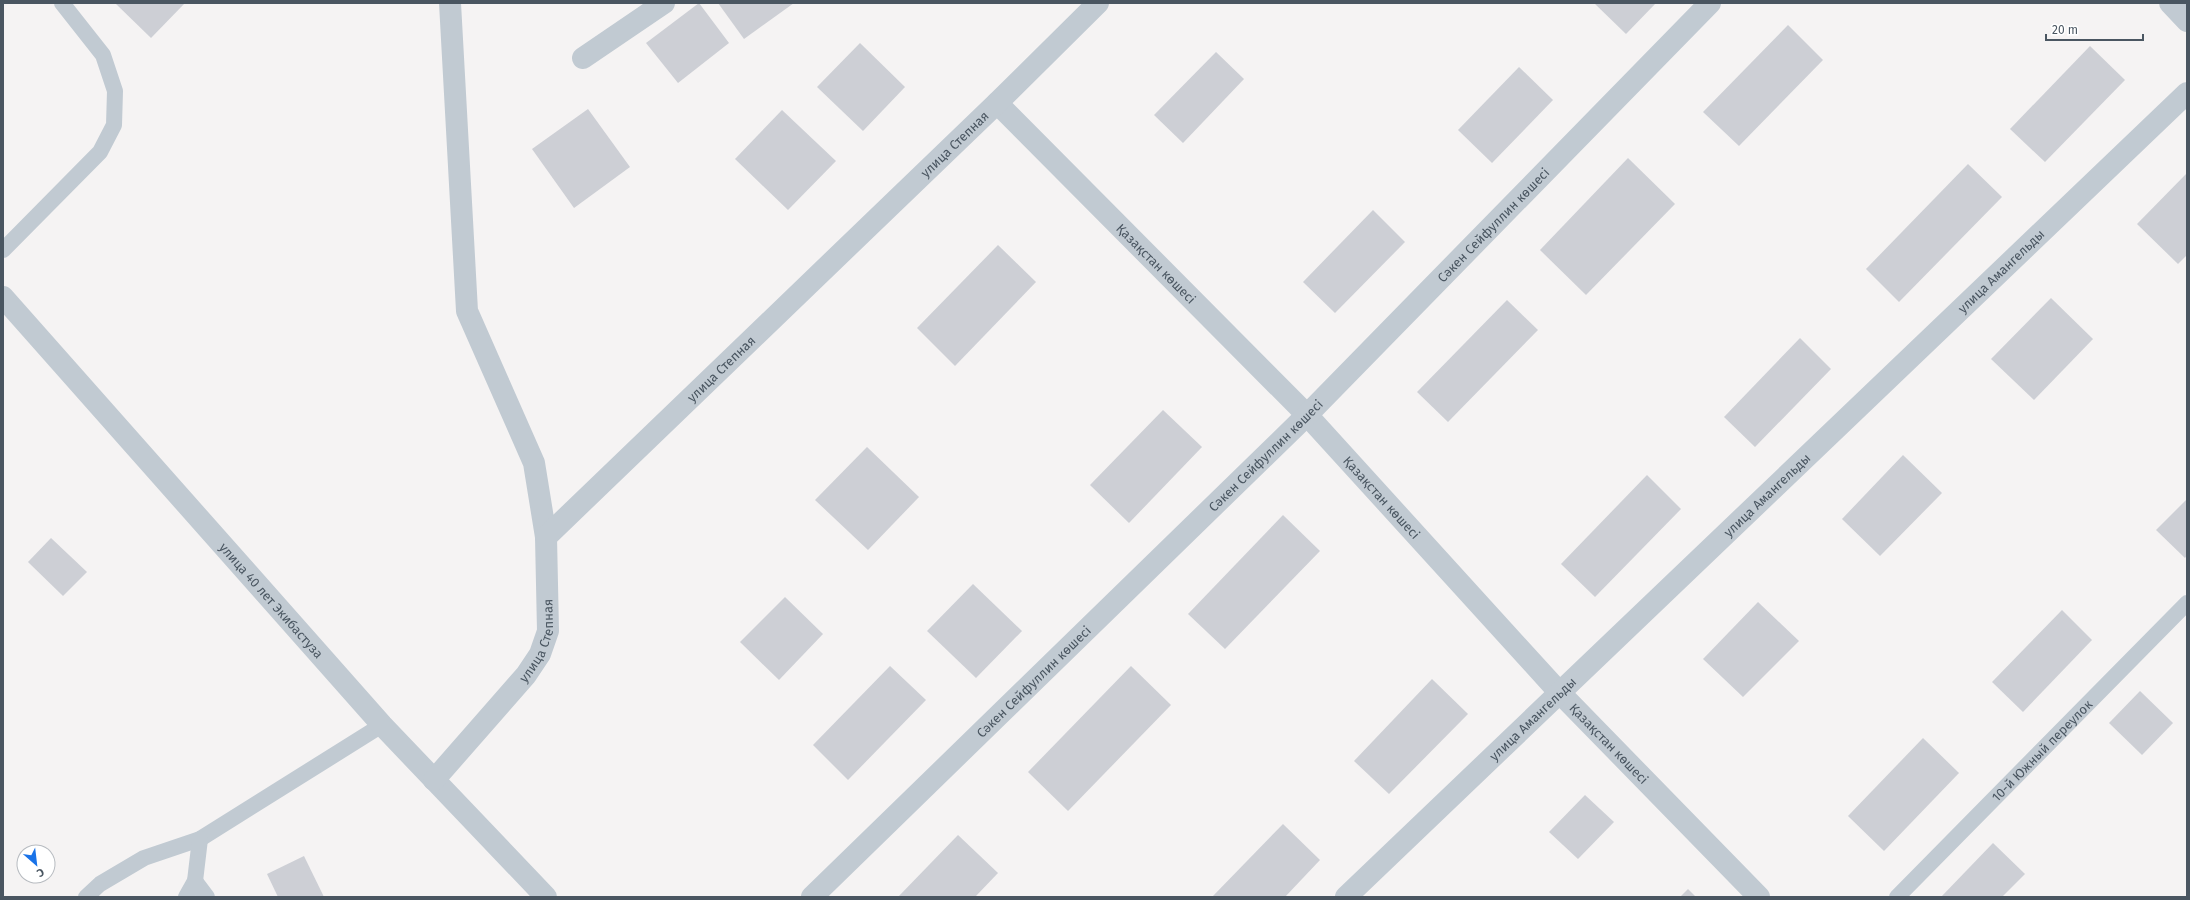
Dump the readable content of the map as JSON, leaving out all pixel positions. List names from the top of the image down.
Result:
{
  "streets": {
    "street": [
      "улица Степная",
      "Сәкен Сейфуллин көшесі",
      "Қазақстан көшесі",
      "улица Амангельды",
      "улица 40 лет Экибастуза"
    ],
    "lane": ["10-й Южный переулок"]
  },
  "crossings": [
    ["улица Степная", "Қазақстан көшесі"],
    ["улица Степная", "улица 40 лет Экибастуза"],
    ["Сәкен Сейфуллин көшесі", "Қазақстан көшесі"],
    ["Қазақстан көшесі", "улица Амангельды"]
  ],
  "scale_bar": "20 m",
  "north": "bottom right"
}
